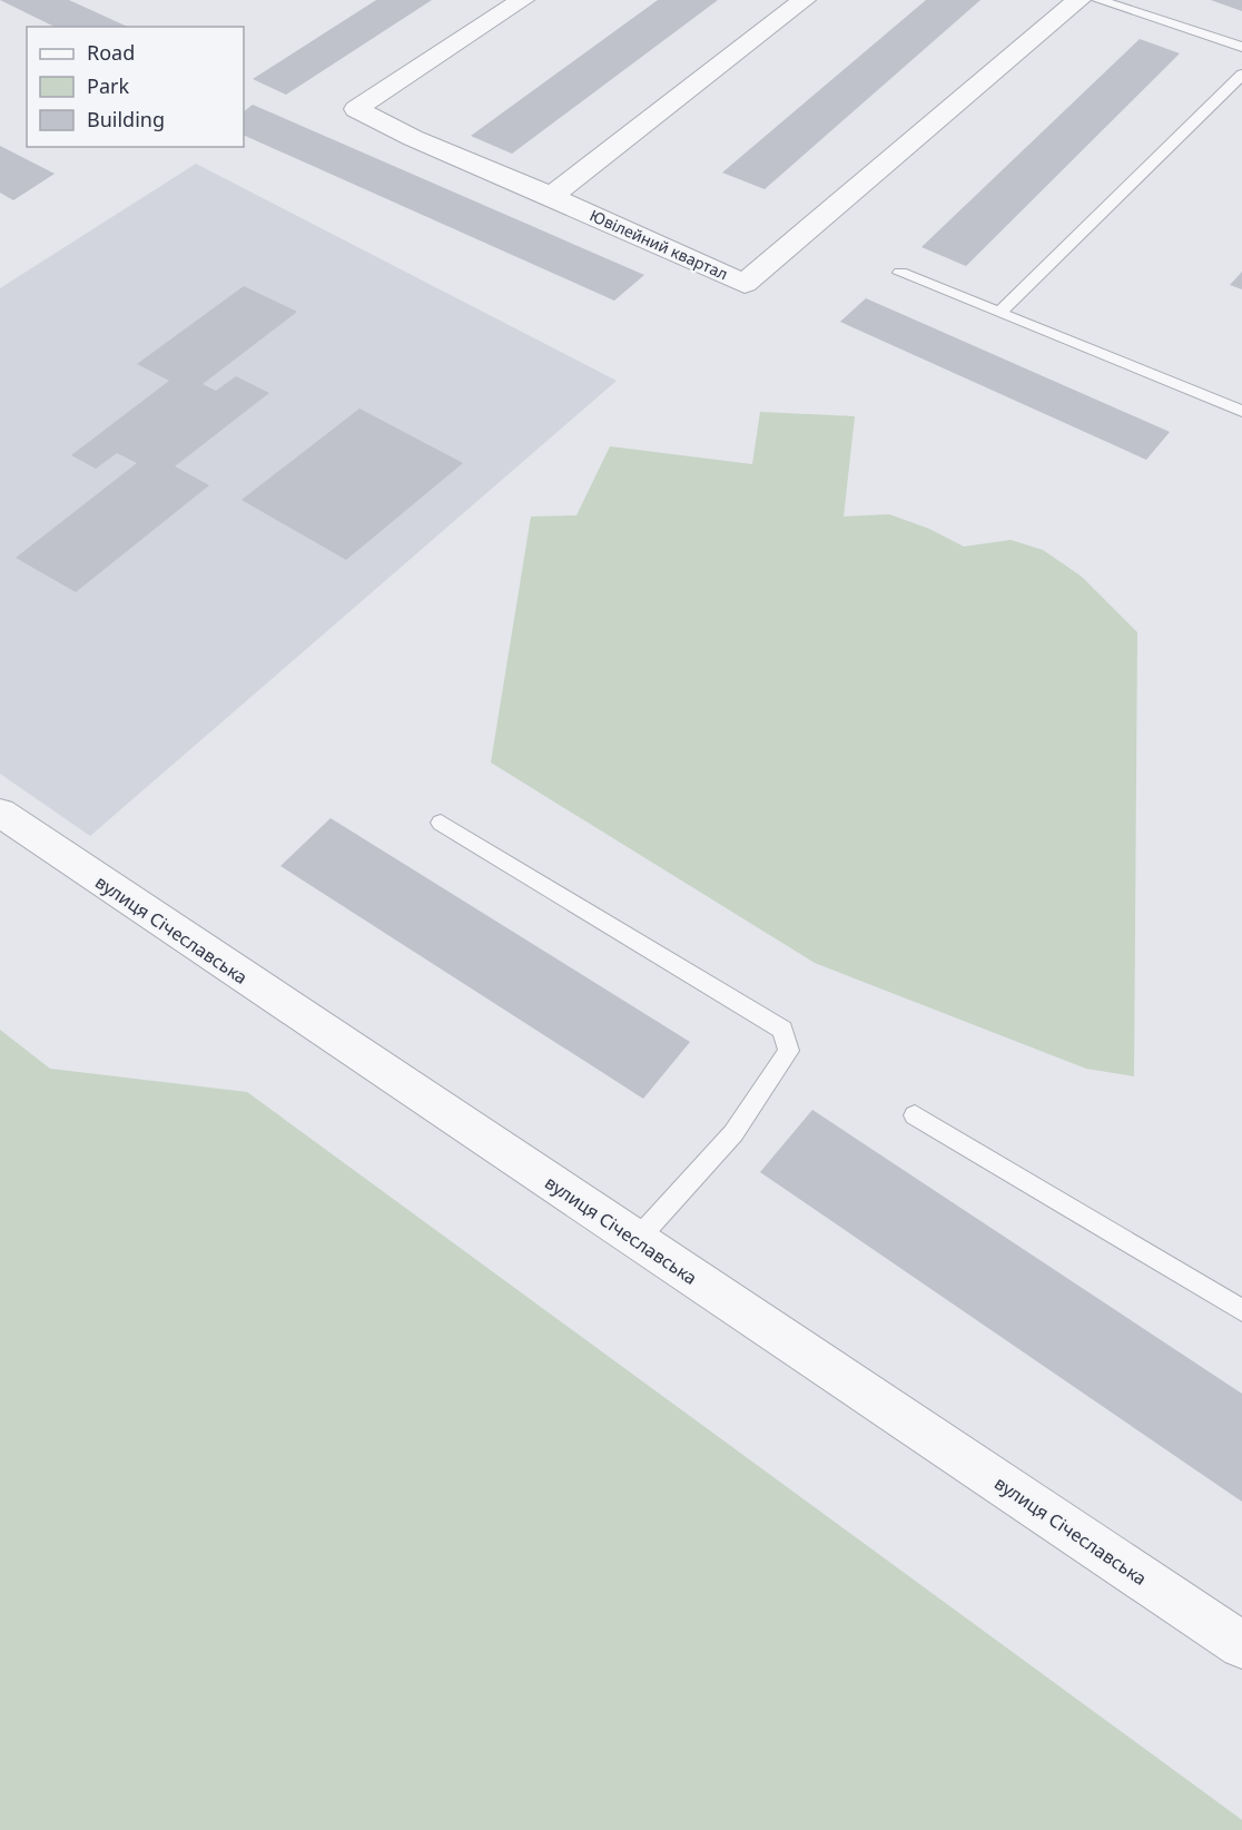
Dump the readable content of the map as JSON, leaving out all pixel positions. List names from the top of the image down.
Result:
{
  "streets": {
    "street": ["Ювілейний квартал", "вулиця Січеславська"]
  },
  "legend": ["Road", "Park", "Building"]
}
